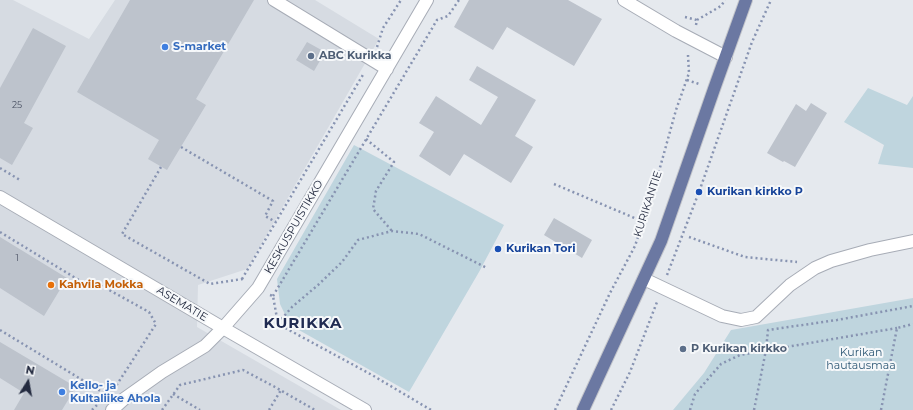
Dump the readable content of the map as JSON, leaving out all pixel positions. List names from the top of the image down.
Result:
{
  "streets": {
    "street": ["KESKUSPUISTIKKO", "ASEMATIE"],
    "path": ["KURIKANTIE"]
  },
  "crossings": [
    ["KESKUSPUISTIKKO", "ASEMATIE"]
  ],
  "districts": ["KURIKKA"],
  "parks": ["Kurikan hautausmaa"],
  "places": [
    "S-market",
    "ABC Kurikka",
    "Kurikan kirkko P",
    "Kurikan Tori",
    "Kahvila Mokka",
    "P Kurikan kirkko",
    "Kello- ja Kultaliike Ahola"
  ],
  "house_numbers": ["25", "1"],
  "north": "top"
}
